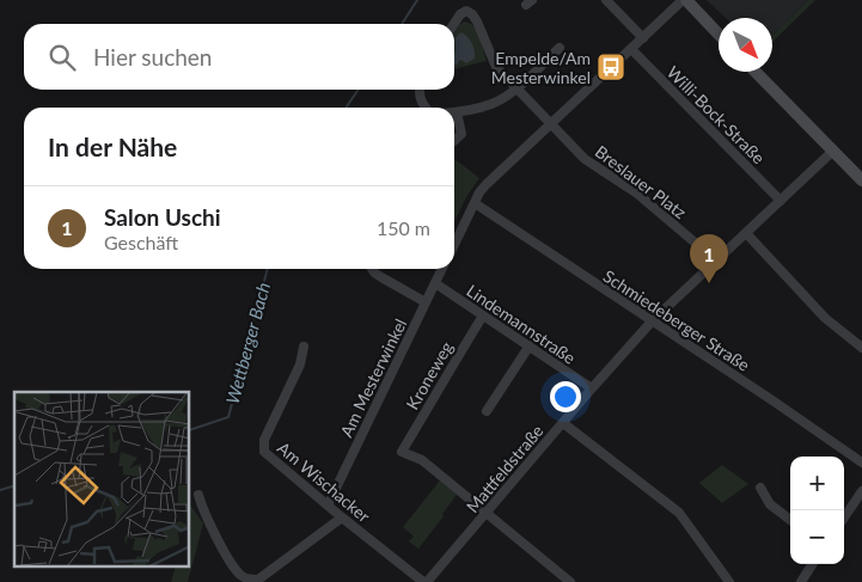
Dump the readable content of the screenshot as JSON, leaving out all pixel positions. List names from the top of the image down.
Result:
{
  "streets": {
    "street": [
      "Willi-Bock-Straße",
      "Breslauer Platz",
      "Schmiedeberger Straße",
      "Lindemannstraße",
      "Kroneweg",
      "Am Mesterwinkel",
      "Mattfeldstraße",
      "Am Wischacker"
    ]
  },
  "crossings": [
    ["Willi-Bock-Straße", "Mattfeldstraße"],
    ["Breslauer Platz", "Mattfeldstraße"],
    ["Schmiedeberger Straße", "Mattfeldstraße"],
    ["Lindemannstraße", "Kroneweg"],
    ["Lindemannstraße", "Am Mesterwinkel"],
    ["Lindemannstraße", "Mattfeldstraße"],
    ["Kroneweg", "Mattfeldstraße"],
    ["Am Mesterwinkel", "Am Wischacker"],
    ["Mattfeldstraße", "Am Wischacker"]
  ],
  "water": ["Wettberger Bach"],
  "places": {
    "bus stop": ["Empelde/Am Mesterwinkel"]
  },
  "north": "bottom right",
  "page": {
    "search": "Hier suchen",
    "heading": "In der Nähe",
    "list": [
      {
        "mark": "1",
        "name": "Salon Uschi",
        "note": "Geschäft",
        "value": "150 m"
      }
    ],
    "pins": "1",
    "map_buttons": ["+", "−"]
  }
}
